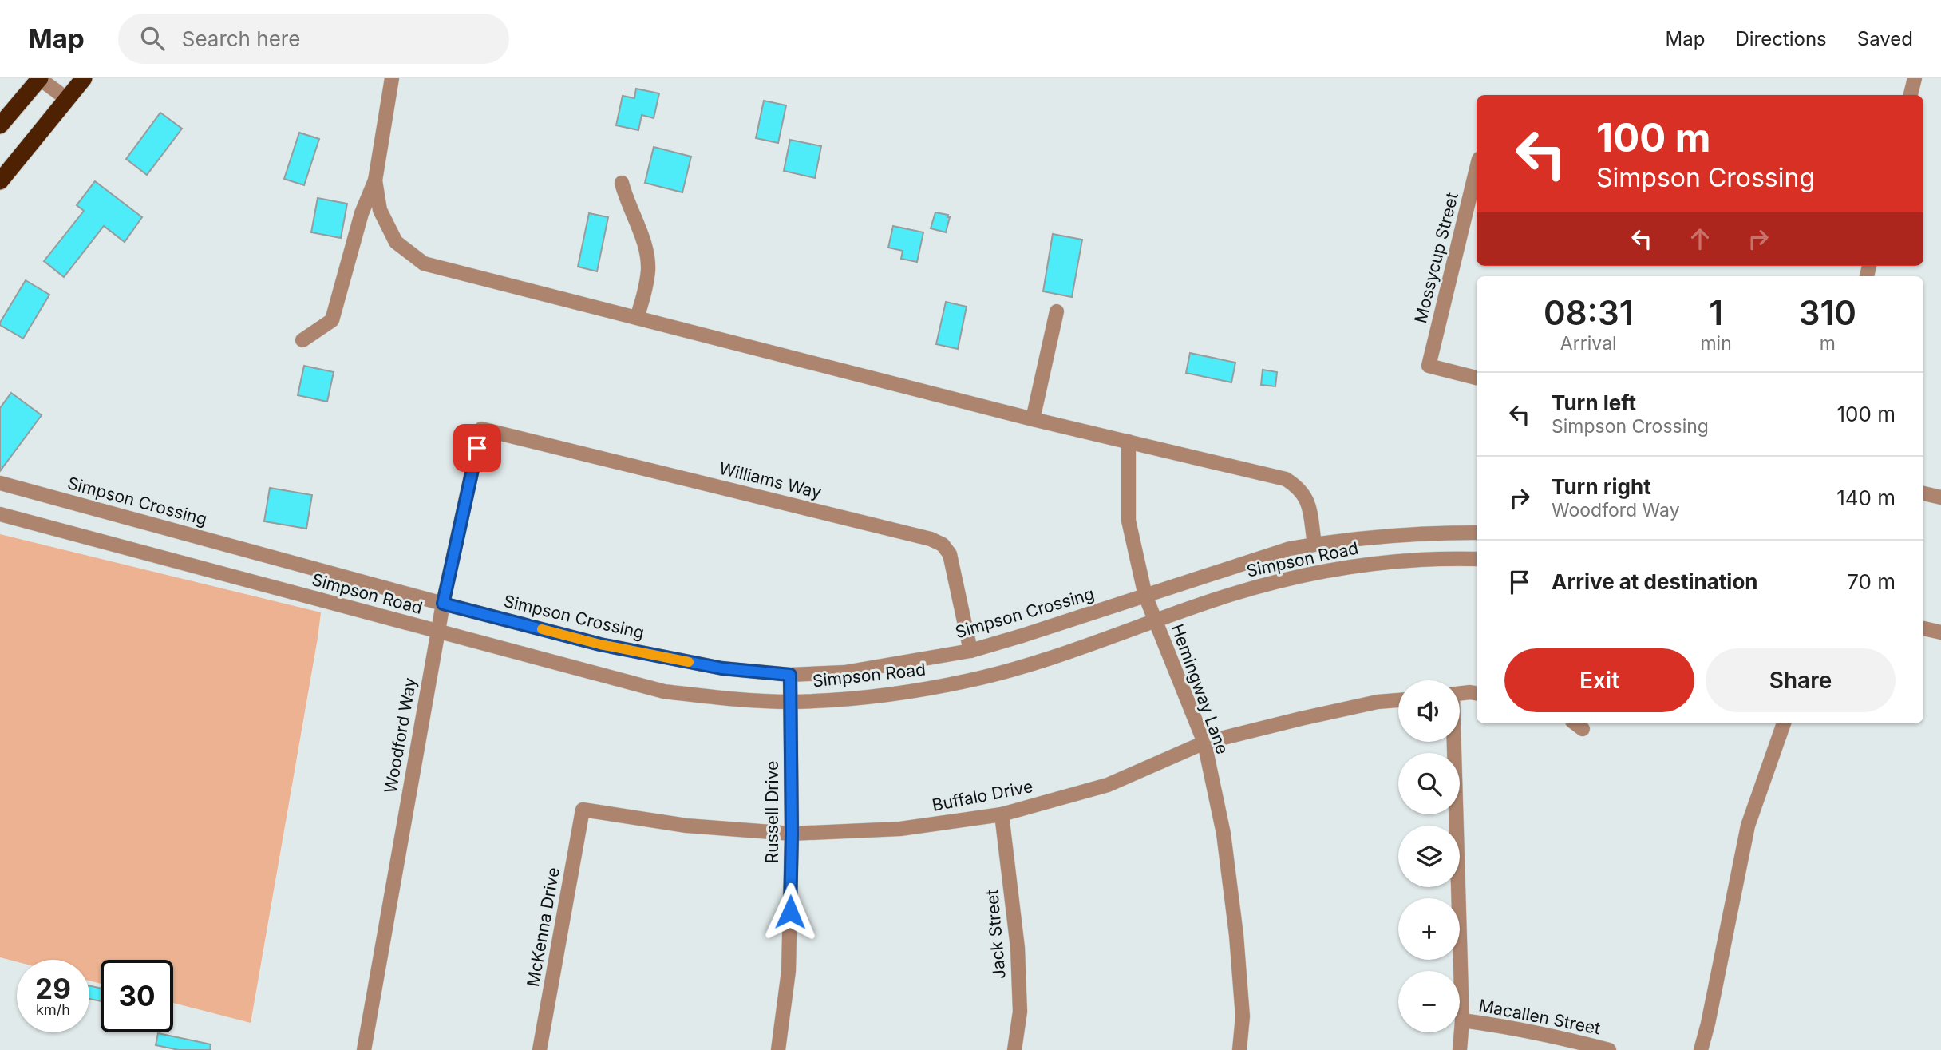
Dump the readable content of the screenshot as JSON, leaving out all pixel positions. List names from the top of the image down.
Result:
{
  "streets": {
    "street": [
      "Mossycup Street",
      "Williams Way",
      "Simpson Crossing",
      "Simpson Road",
      "Hemingway Lane",
      "Woodford Way",
      "Buffalo Drive",
      "Russell Drive",
      "McKenna Drive",
      "Jack Street",
      "Macallen Street"
    ]
  },
  "crossings": [
    ["Williams Way", "Simpson Crossing"],
    ["Williams Way", "Woodford Way"],
    ["Simpson Crossing", "Simpson Road"],
    ["Simpson Crossing", "Hemingway Lane"],
    ["Simpson Crossing", "Woodford Way"],
    ["Simpson Crossing", "Russell Drive"],
    ["Simpson Road", "Hemingway Lane"],
    ["Simpson Road", "Woodford Way"],
    ["Simpson Road", "Russell Drive"],
    ["Hemingway Lane", "Buffalo Drive"],
    ["Buffalo Drive", "Russell Drive"],
    ["Buffalo Drive", "McKenna Drive"],
    ["Buffalo Drive", "Jack Street"]
  ],
  "page": {
    "header": "Map",
    "search": "Search here",
    "nav": ["Map", "Directions", "Saved"],
    "turn": ["100 m", "Simpson Crossing"],
    "eta": [
      "08:31",
      "Arrival",
      "1",
      "min",
      "310",
      "m"
    ],
    "list": [
      {
        "name": "Turn left",
        "note": "Simpson Crossing",
        "value": "100 m"
      },
      {
        "name": "Turn right",
        "note": "Woodford Way",
        "value": "140 m"
      },
      {
        "name": "Arrive at destination",
        "value": "70 m"
      }
    ],
    "buttons": ["Exit", "Share"],
    "map_buttons": ["+", "−"],
    "speed": "29 km/h",
    "limit": "30"
  }
}
